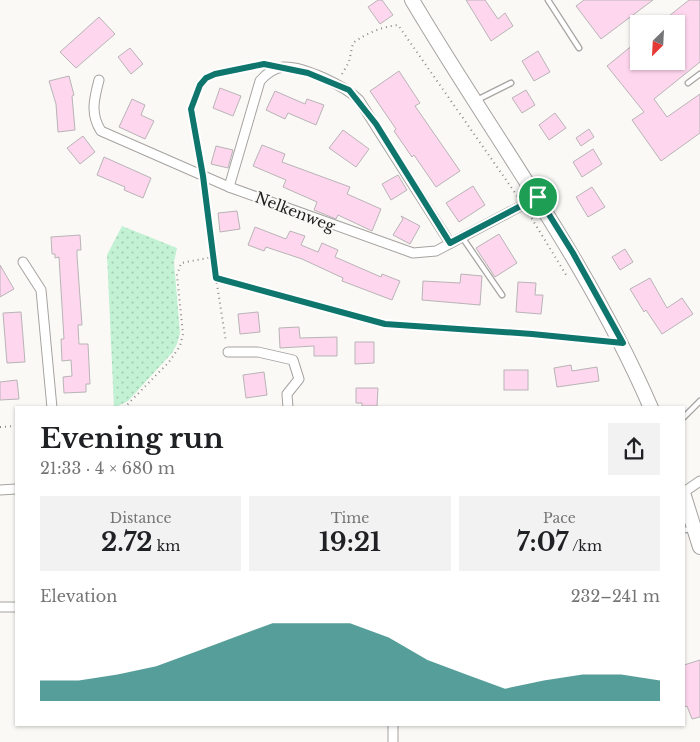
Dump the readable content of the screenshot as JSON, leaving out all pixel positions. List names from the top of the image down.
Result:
{
  "streets": {
    "street": ["Nelkenweg"]
  },
  "north": "bottom left",
  "page": {
    "heading": ["Evening run", "21:33 · 4 × 680 m"],
    "stats": [
      ["Distance", "2.72 km"],
      ["Time", "19:21"],
      ["Pace", "7:07 /km"]
    ],
    "chart": ["Elevation", "232–241 m"]
  }
}
